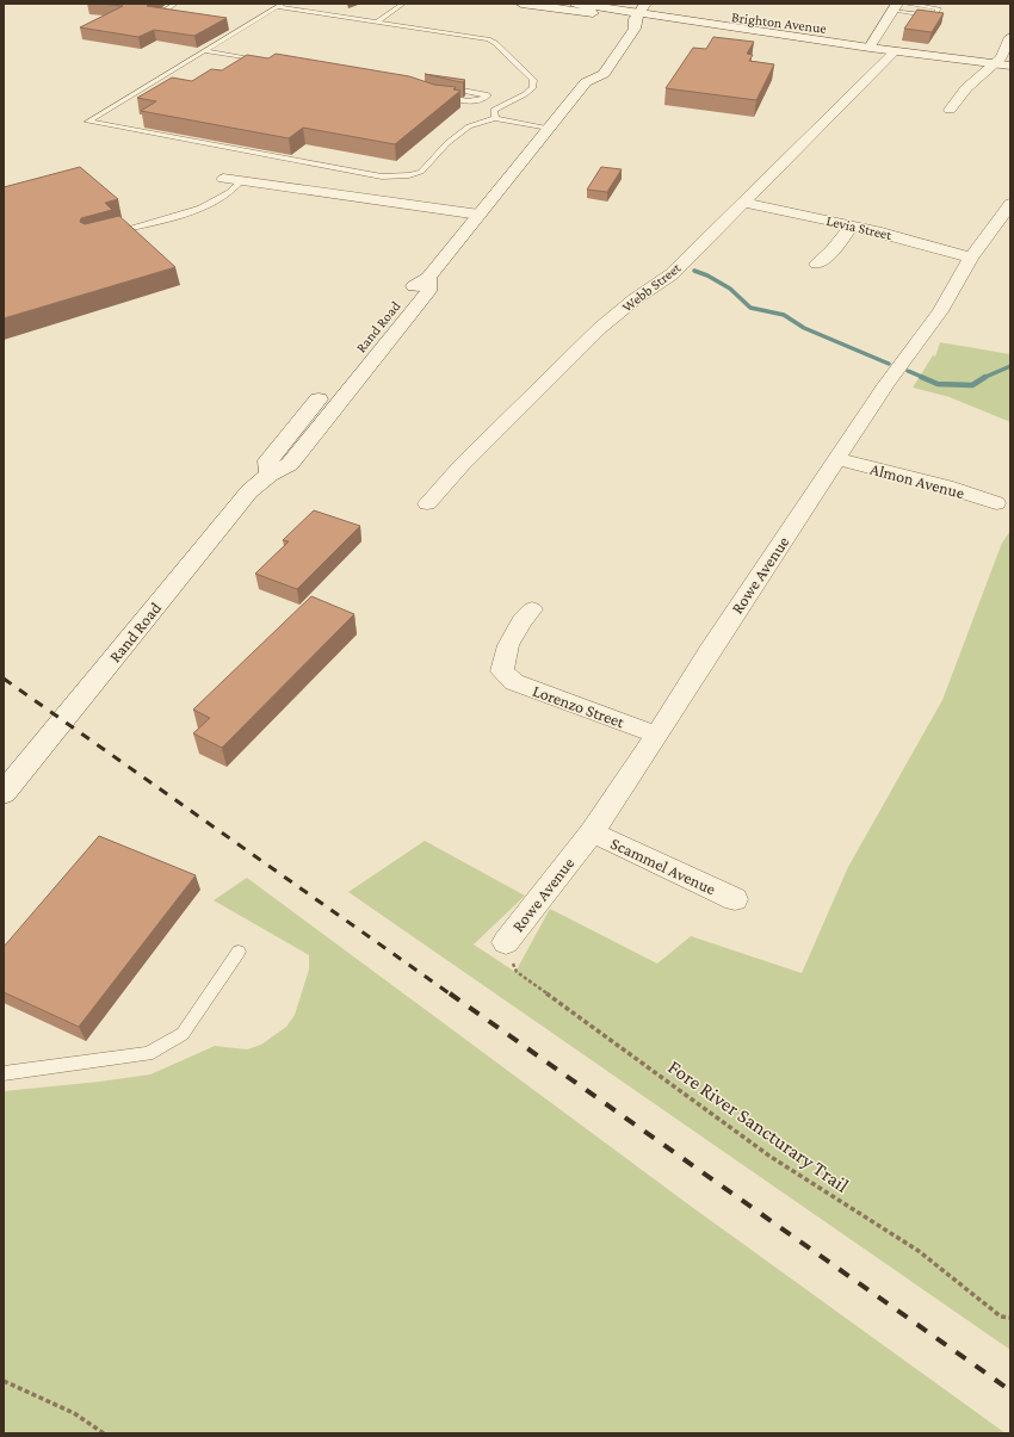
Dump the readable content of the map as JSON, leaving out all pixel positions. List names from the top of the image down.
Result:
{
  "streets": {
    "main road": ["Brighton Avenue", "Rand Road"],
    "street": [
      "Levia Street",
      "Webb Street",
      "Almon Avenue",
      "Rowe Avenue",
      "Lorenzo Street",
      "Scammel Avenue"
    ],
    "path": ["Fore River Sancturary Trail"]
  },
  "crossings": [
    ["Brighton Avenue", "Webb Street"],
    ["Brighton Avenue", "Rand Road"],
    ["Levia Street", "Webb Street"],
    ["Levia Street", "Rowe Avenue"],
    ["Almon Avenue", "Rowe Avenue"],
    ["Rowe Avenue", "Lorenzo Street"],
    ["Rowe Avenue", "Scammel Avenue"],
    ["Rowe Avenue", "Fore River Sancturary Trail"]
  ]
}
